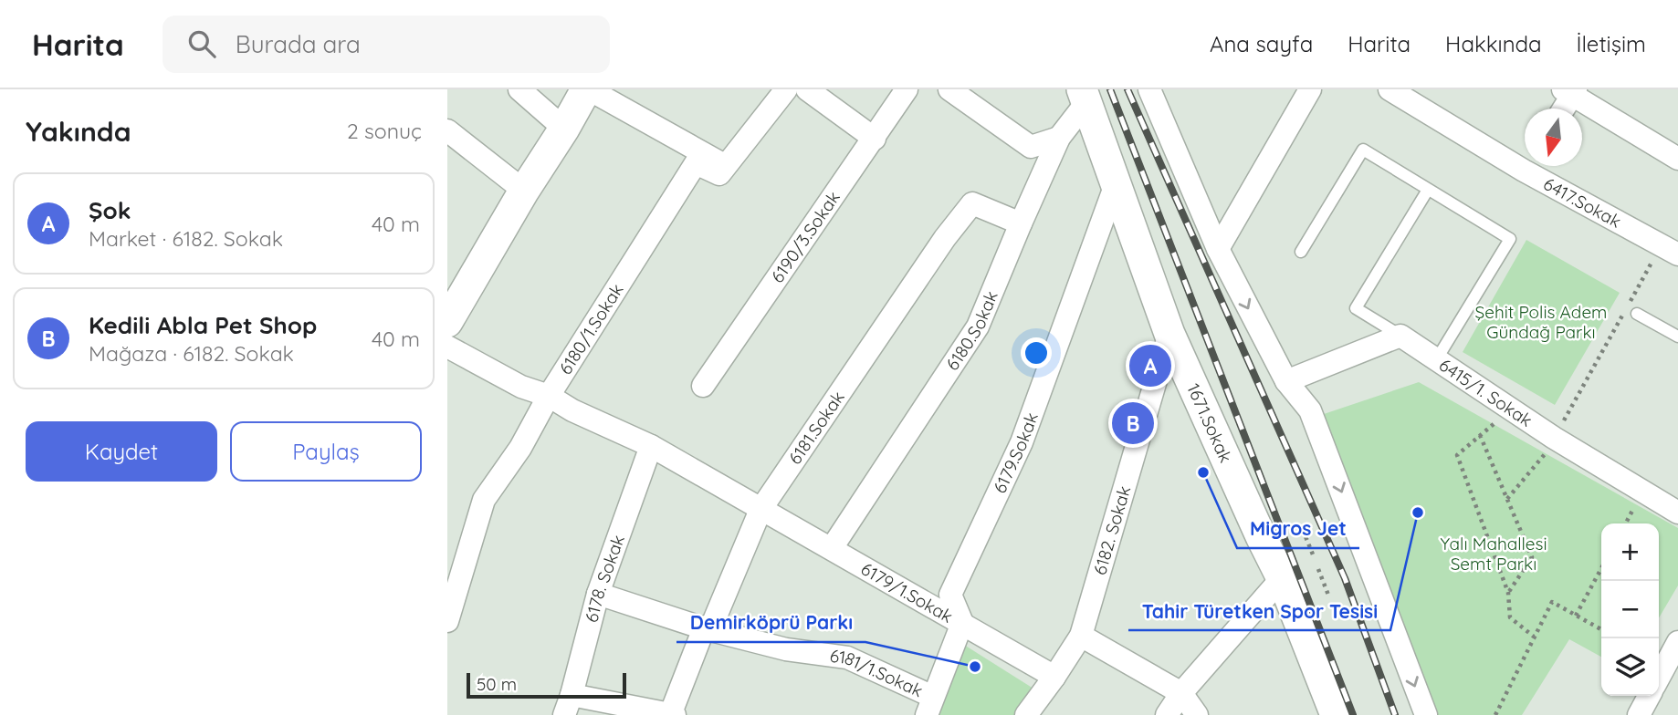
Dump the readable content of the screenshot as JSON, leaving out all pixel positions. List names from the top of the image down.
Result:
{
  "streets": {
    "street": [
      "6417.Sokak",
      "6190/3.Sokak",
      "6180/1.Sokak",
      "6180.Sokak",
      "6415/1. Sokak",
      "1671.Sokak",
      "6181.Sokak",
      "6179.Sokak",
      "6182. Sokak",
      "6178. Sokak",
      "6179/1.Sokak",
      "6181/1.Sokak"
    ]
  },
  "crossings": [
    ["6180.Sokak", "1671.Sokak"],
    ["6180.Sokak", "6181.Sokak"],
    ["6180.Sokak", "6179/1.Sokak"],
    ["1671.Sokak", "6179.Sokak"],
    ["1671.Sokak", "6182. Sokak"],
    ["6181.Sokak", "6179/1.Sokak"],
    ["6181.Sokak", "6181/1.Sokak"],
    ["6179.Sokak", "6179/1.Sokak"],
    ["6182. Sokak", "6179/1.Sokak"],
    ["6178. Sokak", "6181/1.Sokak"]
  ],
  "parks": ["Şehit Polis Adem Gündağ Parkı", "Yalı Mahallesi Semt Parkı"],
  "places": ["Migros Jet", "Tahir Türetken Spor Tesisi", "Demirköprü Parkı"],
  "scale_bar": "50 m",
  "north": "bottom",
  "page": {
    "header": "Harita",
    "search": "Burada ara",
    "nav": [
      "Ana sayfa",
      "Harita",
      "Hakkında",
      "İletişim"
    ],
    "heading": ["Yakında", "2 sonuç"],
    "list": [
      {
        "mark": "A",
        "name": "Şok",
        "note": "Market · 6182. Sokak",
        "value": "40 m"
      },
      {
        "mark": "B",
        "name": "Kedili Abla Pet Shop",
        "note": "Mağaza · 6182. Sokak",
        "value": "40 m"
      }
    ],
    "pins": ["A", "B"],
    "buttons": ["Kaydet", "Paylaş"],
    "map_buttons": ["+", "−"],
    "scale": "50 m"
  }
}
